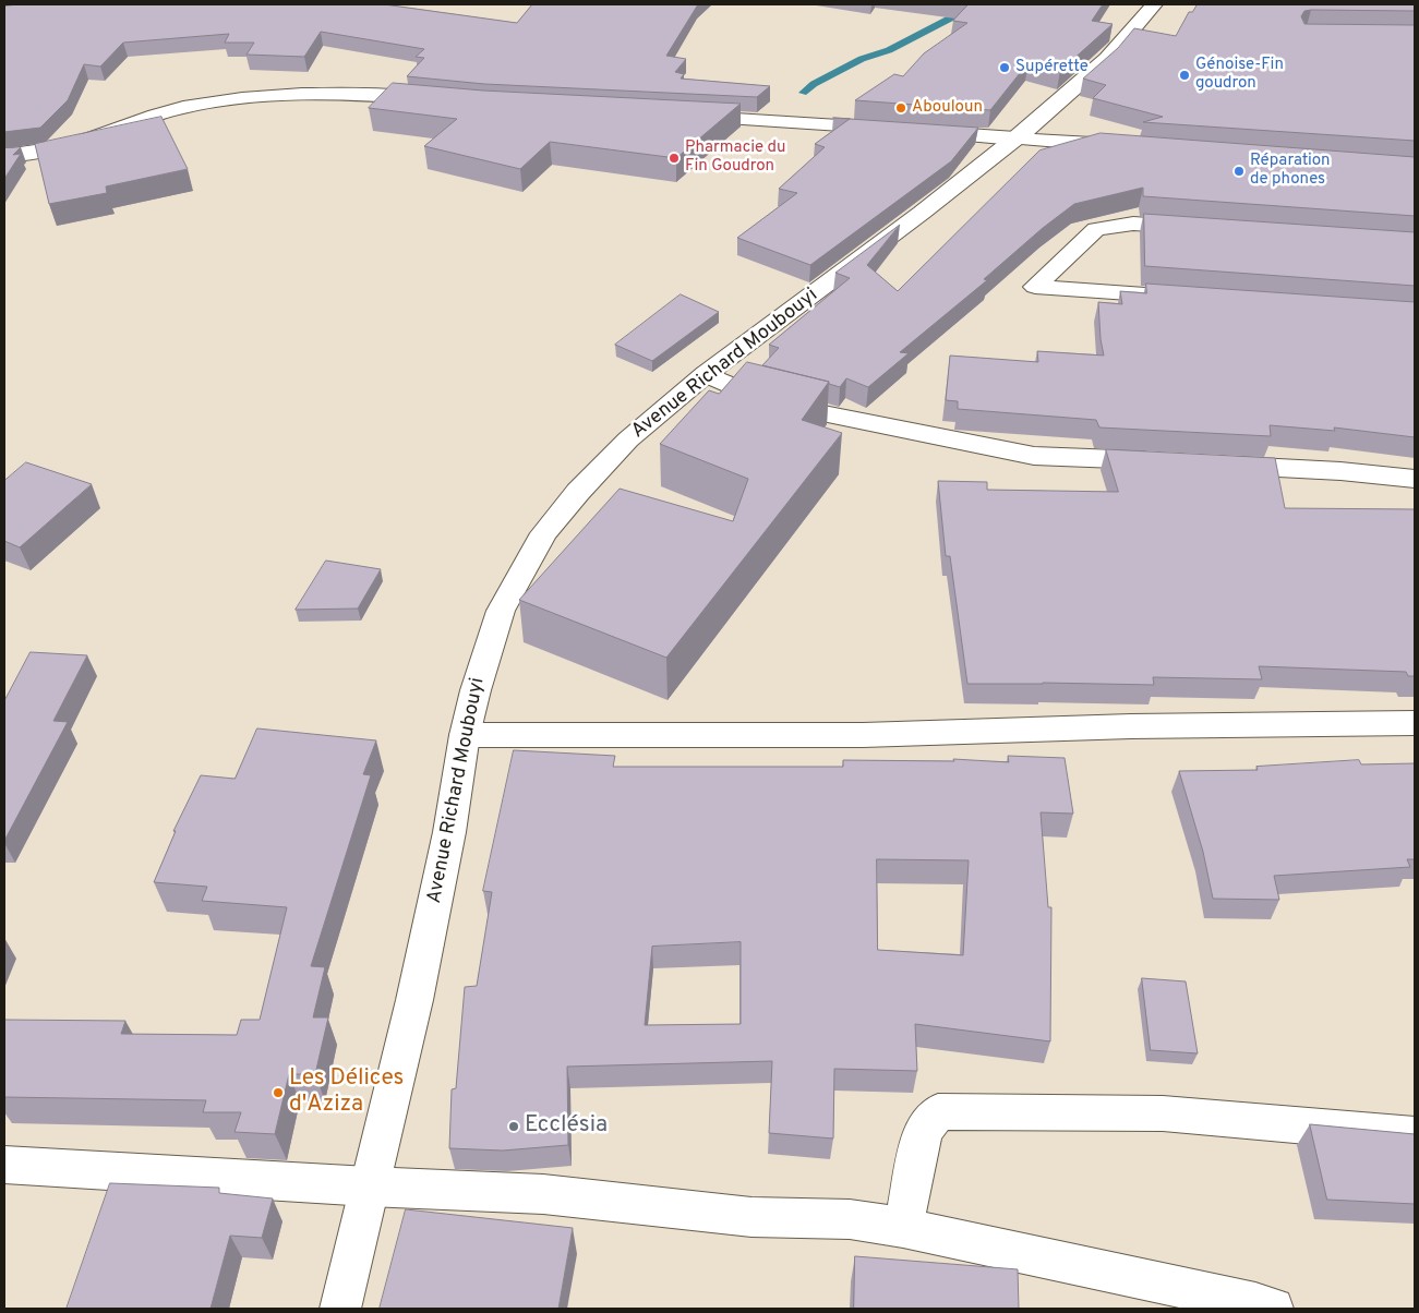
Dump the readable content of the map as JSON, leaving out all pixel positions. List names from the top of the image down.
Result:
{
  "streets": {
    "street": ["Avenue Richard Moubouyi"]
  },
  "places": [
    "Supérette",
    "Génoise-Fin goudron",
    "Abouloun",
    "Pharmacie du Fin Goudron",
    "Réparation de phones",
    "Les Délices d'Aziza",
    "Ecclésia"
  ]
}
